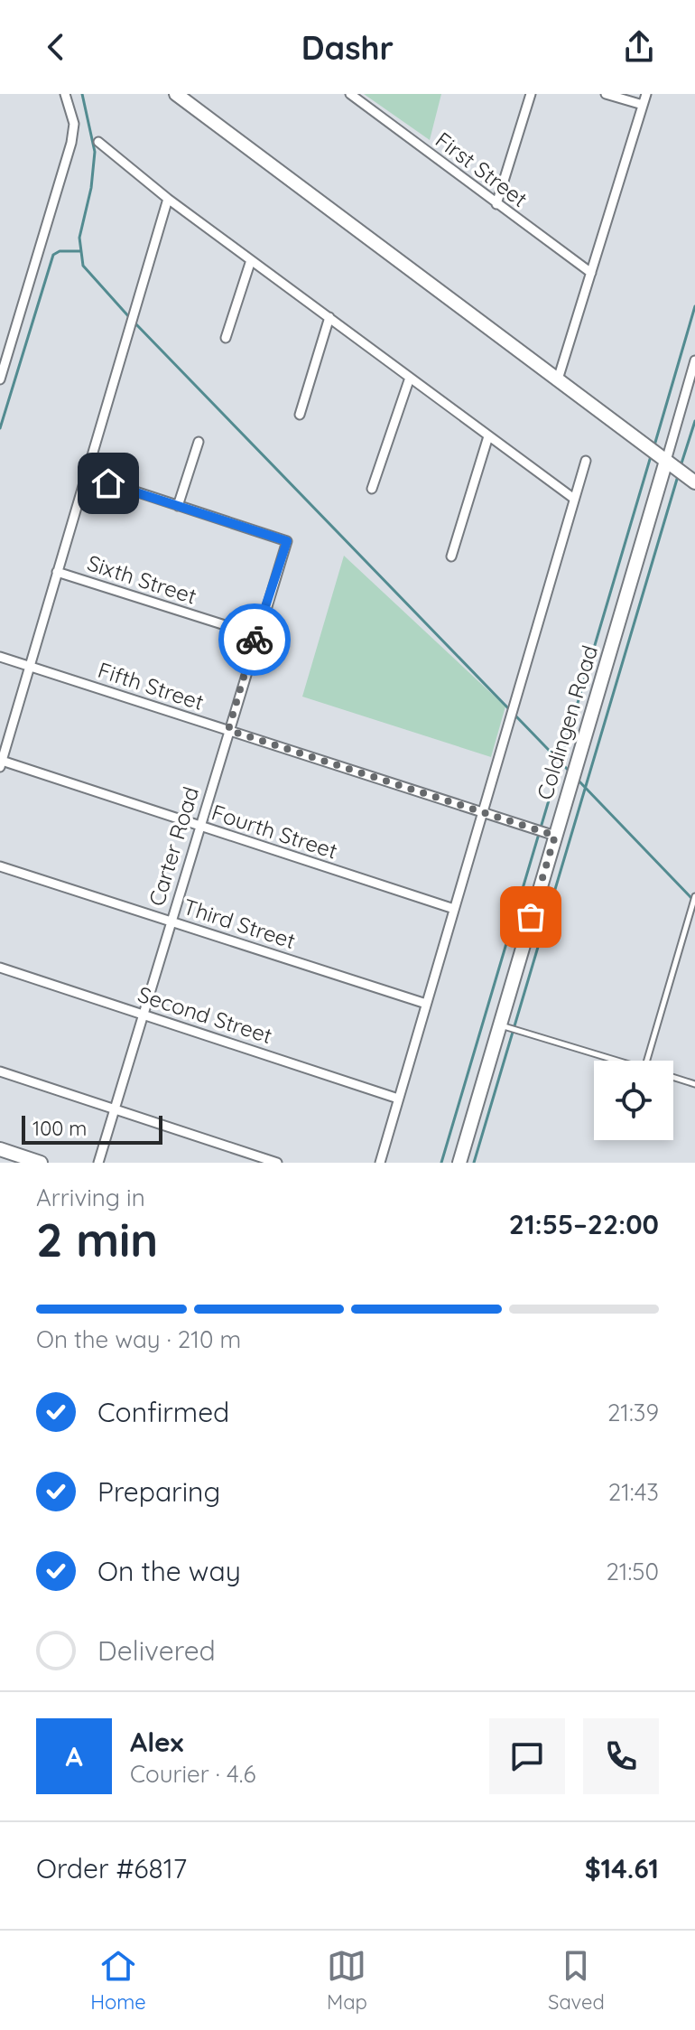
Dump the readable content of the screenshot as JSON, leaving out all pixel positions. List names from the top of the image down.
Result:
{
  "streets": {
    "street": [
      "First Street",
      "Sixth Street",
      "Fifth Street",
      "Coldingen Road",
      "Fourth Street",
      "Carter Road",
      "Third Street",
      "Second Street"
    ]
  },
  "crossings": [
    ["Sixth Street", "Carter Road"],
    ["Fifth Street", "Coldingen Road"],
    ["Fifth Street", "Carter Road"],
    ["Fourth Street", "Carter Road"],
    ["Carter Road", "Third Street"],
    ["Carter Road", "Second Street"]
  ],
  "scale_bar": "100 m",
  "page": {
    "header": "Dashr",
    "scale": "100 m",
    "heading": ["2 min", "Arriving in", "21:55–22:00"],
    "panel": [
      "Alex",
      "Courier · 4.6",
      "Order #6817",
      "$14.61"
    ],
    "bar": "On the way · 210 m",
    "list": [
      ["Confirmed", "21:39"],
      ["Preparing", "21:43"],
      ["On the way", "21:50"],
      "Delivered"
    ],
    "round": "A",
    "tabs": ["Home", "Map", "Saved"]
  }
}
